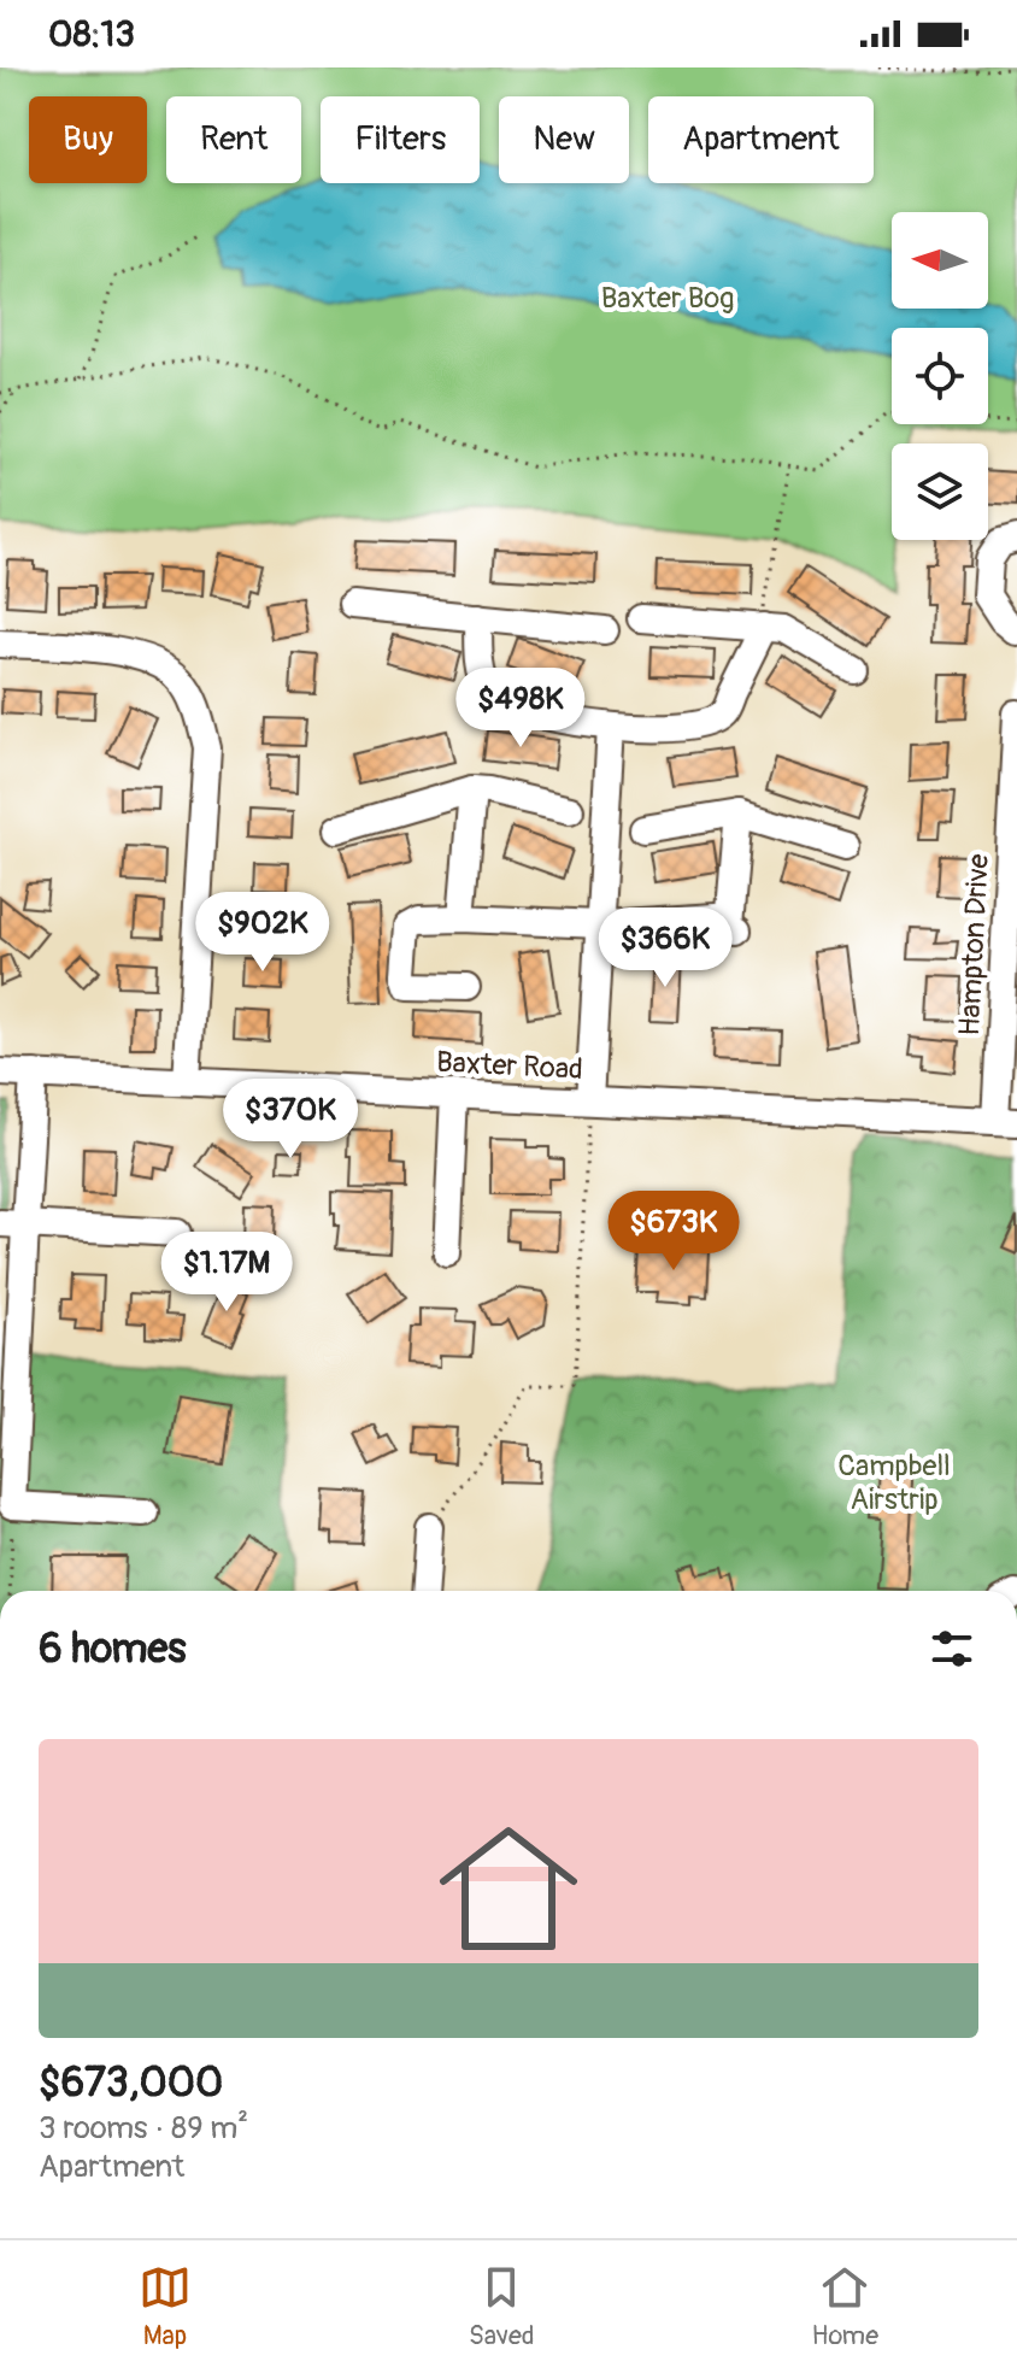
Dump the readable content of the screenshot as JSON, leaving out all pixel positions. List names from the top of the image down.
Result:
{
  "streets": {
    "street": ["Hampton Drive", "Baxter Road"]
  },
  "crossings": [
    ["Hampton Drive", "Baxter Road"]
  ],
  "parks": ["Baxter Bog", "Campbell Airstrip"],
  "north": "left",
  "page": {
    "status": "08:13",
    "chip": [
      "Buy",
      "Rent",
      "Filters",
      "New",
      "Apartment"
    ],
    "price": [
      "$498K",
      "$902K",
      "$366K",
      "$370K",
      "$673K",
      "$1.17M"
    ],
    "heading": "6 homes",
    "list": [
      {
        "name": "$673,000",
        "note": "3 rooms · 89 m² · Apartment"
      }
    ],
    "tabs": ["Map", "Saved", "Home"]
  }
}
